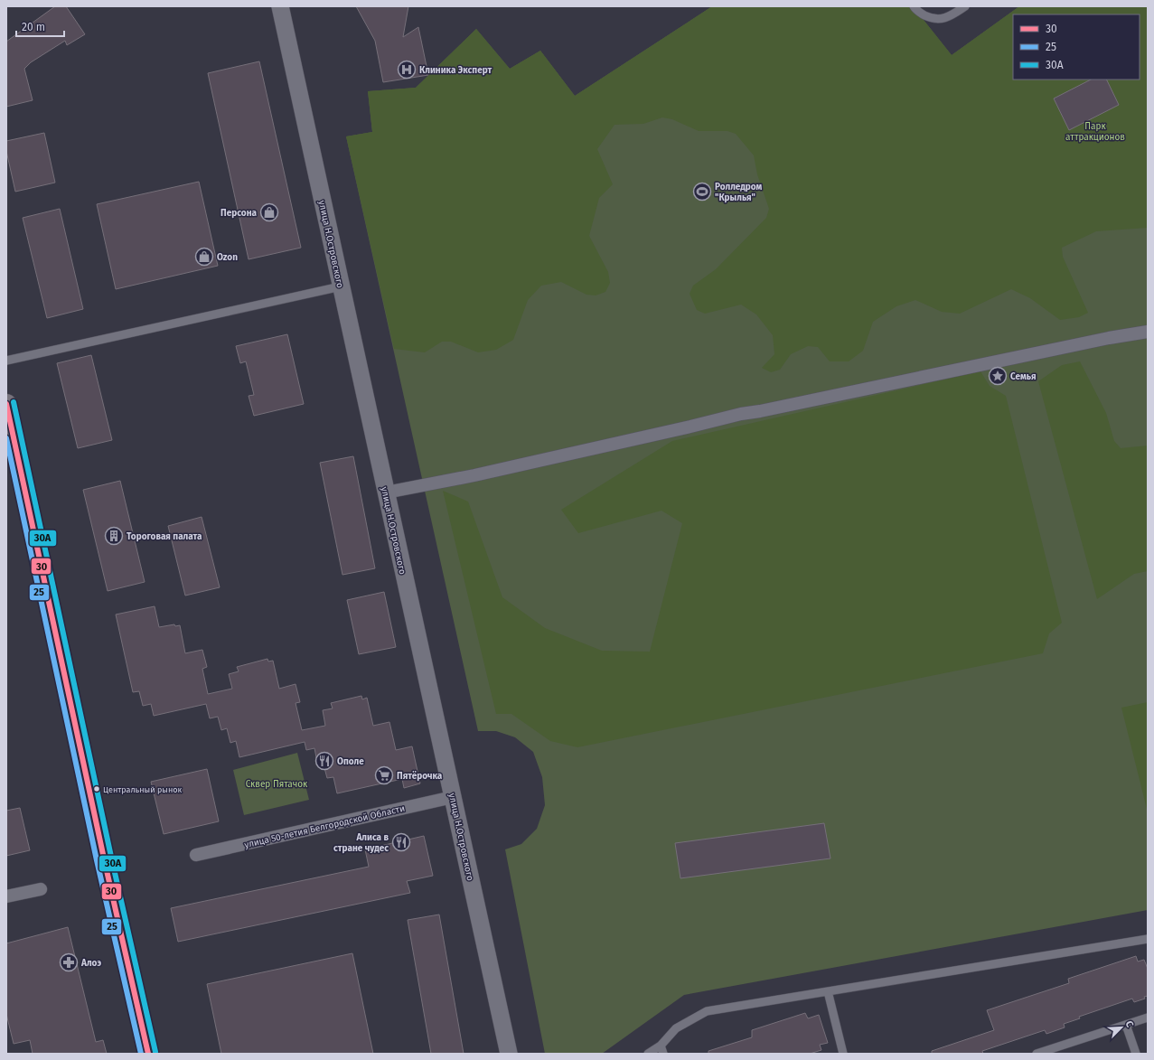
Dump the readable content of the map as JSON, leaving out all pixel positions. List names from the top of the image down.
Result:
{
  "streets": {
    "street": ["улица Н.Островского", "улица 50-летия Белгородской Области"]
  },
  "crossings": [
    ["улица Н.Островского", "улица 50-летия Белгородской Области"]
  ],
  "parks": ["Парк аттракционов", "Сквер Пятачок"],
  "places": {
    "hospital": ["Клиника Эксперт"],
    "sports": ["Ролледром \"Крылья\""],
    "shop": ["Персона", "Ozon"],
    "place": ["Семья"],
    "building": ["Тороговая палата"],
    "restaurant": ["Ополе", "Алиса в стране чудес"],
    "supermarket": ["Пятёрочка"],
    "other": ["Центральный рынок"],
    "pharmacy": ["Алоэ"]
  },
  "lines": ["transit line 30А", "transit line 30", "transit line 25"],
  "legend": ["30", "25", "30А"],
  "scale_bar": "20 m",
  "north": "top right"
}
